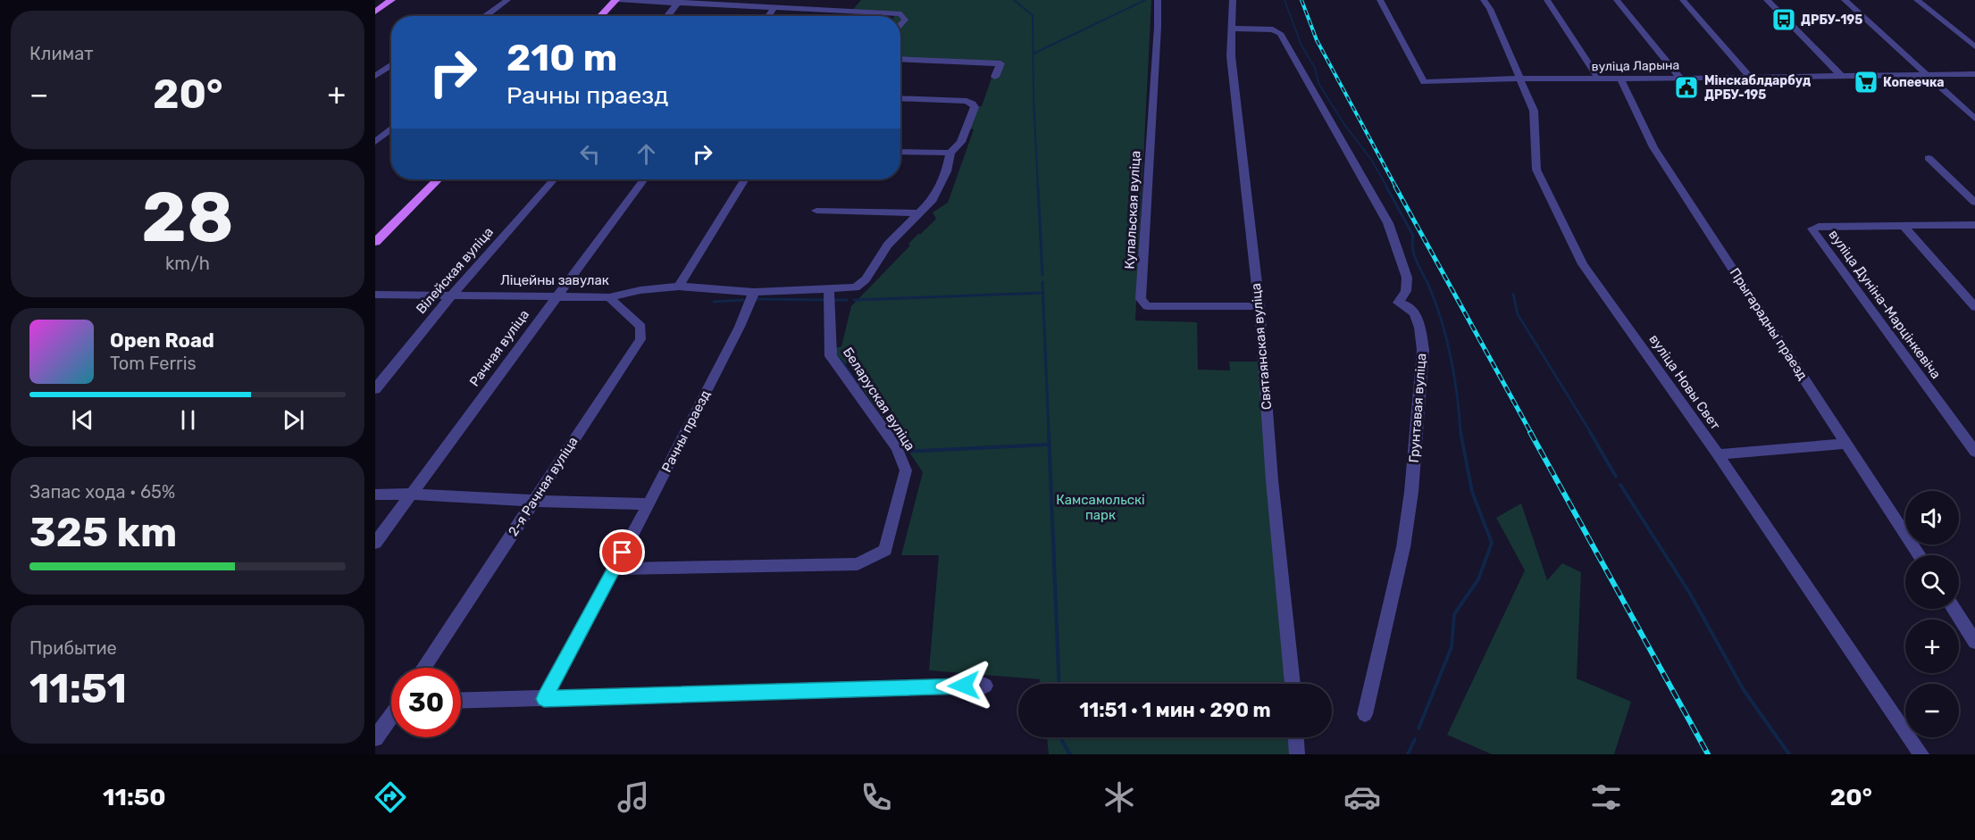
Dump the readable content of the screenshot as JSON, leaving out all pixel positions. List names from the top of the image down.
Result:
{
  "streets": {
    "street": [
      "вуліца Ларына",
      "Купальская вуліца",
      "Вілейская вуліца",
      "Ліцейны завулак",
      "вуліца Дуніна-Марцінкевіча",
      "Прыгарадны праезд",
      "Святаянская вуліца",
      "Рачная вуліца",
      "вуліца Новы Свет",
      "Беларуская вуліца",
      "Грунтавая вуліца",
      "Рачны праезд",
      "2-я Рачная вуліца"
    ]
  },
  "crossings": [
    ["вуліца Ларына", "Прыгарадны праезд"],
    ["вуліца Ларына", "вуліца Новы Свет"],
    ["Купальская вуліца", "Святаянская вуліца"],
    ["Вілейская вуліца", "Ліцейны завулак"],
    ["Ліцейны завулак", "Рачная вуліца"],
    ["Ліцейны завулак", "Беларуская вуліца"],
    ["Ліцейны завулак", "Рачны праезд"],
    ["Ліцейны завулак", "2-я Рачная вуліца"],
    ["Святаянская вуліца", "Грунтавая вуліца"],
    ["Беларуская вуліца", "Рачны праезд"]
  ],
  "parks": ["Камсамольскі парк"],
  "places": {
    "bus stop": ["ДРБУ-195"],
    "supermarket": ["Копеечка"],
    "public building": ["Мінскаблдарбуд ДРБУ-195"]
  },
  "page": {
    "tile": [
      "Климат",
      ["28", "km/h"],
      ["Запас хода · 65%", "325 km"],
      ["Прибытие", "11:51"]
    ],
    "turn": ["210 m", "Рачны праезд"],
    "heat": ["−", "20°", "+"],
    "song": ["Open Road", "Tom Ferris"],
    "map_buttons": ["+", "−"],
    "limit": "30",
    "trip": "11:51 · 1 мин · 290 m",
    "tabs": ["11:50", "20°"]
  }
}
